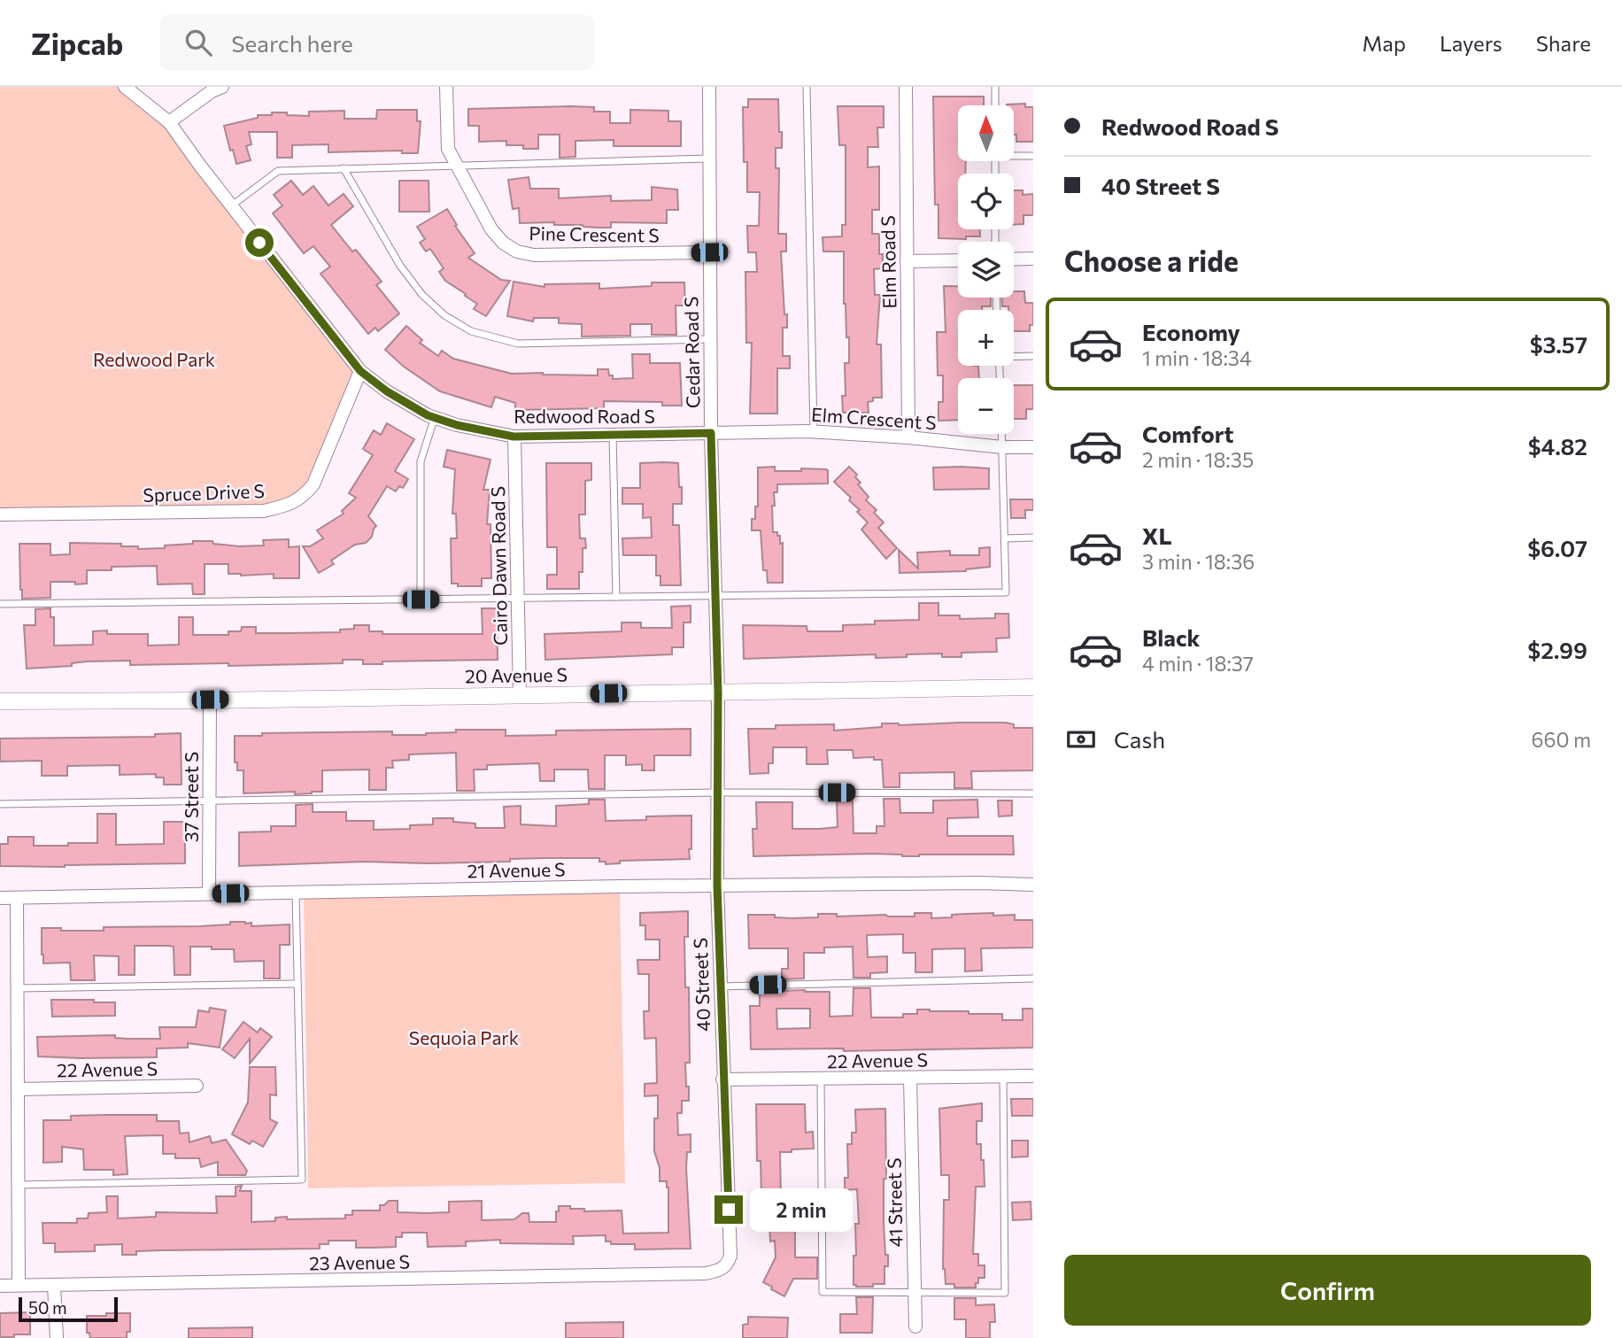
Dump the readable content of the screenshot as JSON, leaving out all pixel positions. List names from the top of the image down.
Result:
{
  "streets": {
    "street": [
      "Pine Crescent S",
      "Elm Road S",
      "Cedar Road S",
      "Redwood Road S",
      "Elm Crescent S",
      "Spruce Drive S",
      "Cairo Dawn Road S",
      "20 Avenue S",
      "37 Street S",
      "21 Avenue S",
      "40 Street S",
      "22 Avenue S",
      "41 Street S",
      "23 Avenue S"
    ]
  },
  "crossings": [
    ["Pine Crescent S", "Cedar Road S"],
    ["Elm Road S", "Elm Crescent S"],
    ["Cedar Road S", "Redwood Road S"],
    ["Cedar Road S", "Elm Crescent S"],
    ["Cedar Road S", "20 Avenue S"],
    ["Cedar Road S", "40 Street S"],
    ["Redwood Road S", "Elm Crescent S"],
    ["Redwood Road S", "Spruce Drive S"],
    ["Redwood Road S", "Cairo Dawn Road S"],
    ["Cairo Dawn Road S", "20 Avenue S"],
    ["20 Avenue S", "37 Street S"],
    ["20 Avenue S", "40 Street S"],
    ["37 Street S", "21 Avenue S"],
    ["21 Avenue S", "40 Street S"],
    ["40 Street S", "22 Avenue S"],
    ["40 Street S", "23 Avenue S"],
    ["22 Avenue S", "41 Street S"]
  ],
  "parks": ["Redwood Park", "Sequoia Park"],
  "scale_bar": "50 m",
  "north": "top",
  "page": {
    "header": "Zipcab",
    "search": "Search here",
    "nav": ["Map", "Layers", "Share"],
    "banner": ["Redwood Road S", "40 Street S"],
    "map_buttons": ["+", "−"],
    "heading": "Choose a ride",
    "list": [
      {
        "name": "Economy",
        "note": "1 min · 18:34",
        "value": "$3.57"
      },
      {
        "name": "Comfort",
        "note": "2 min · 18:35",
        "value": "$4.82"
      },
      {
        "name": "XL",
        "note": "3 min · 18:36",
        "value": "$6.07"
      },
      {
        "name": "Black",
        "note": "4 min · 18:37",
        "value": "$2.99"
      }
    ],
    "pay": ["Cash", "660 m"],
    "bubble": "2 min",
    "buttons": "Confirm",
    "scale": "50 m"
  }
}
